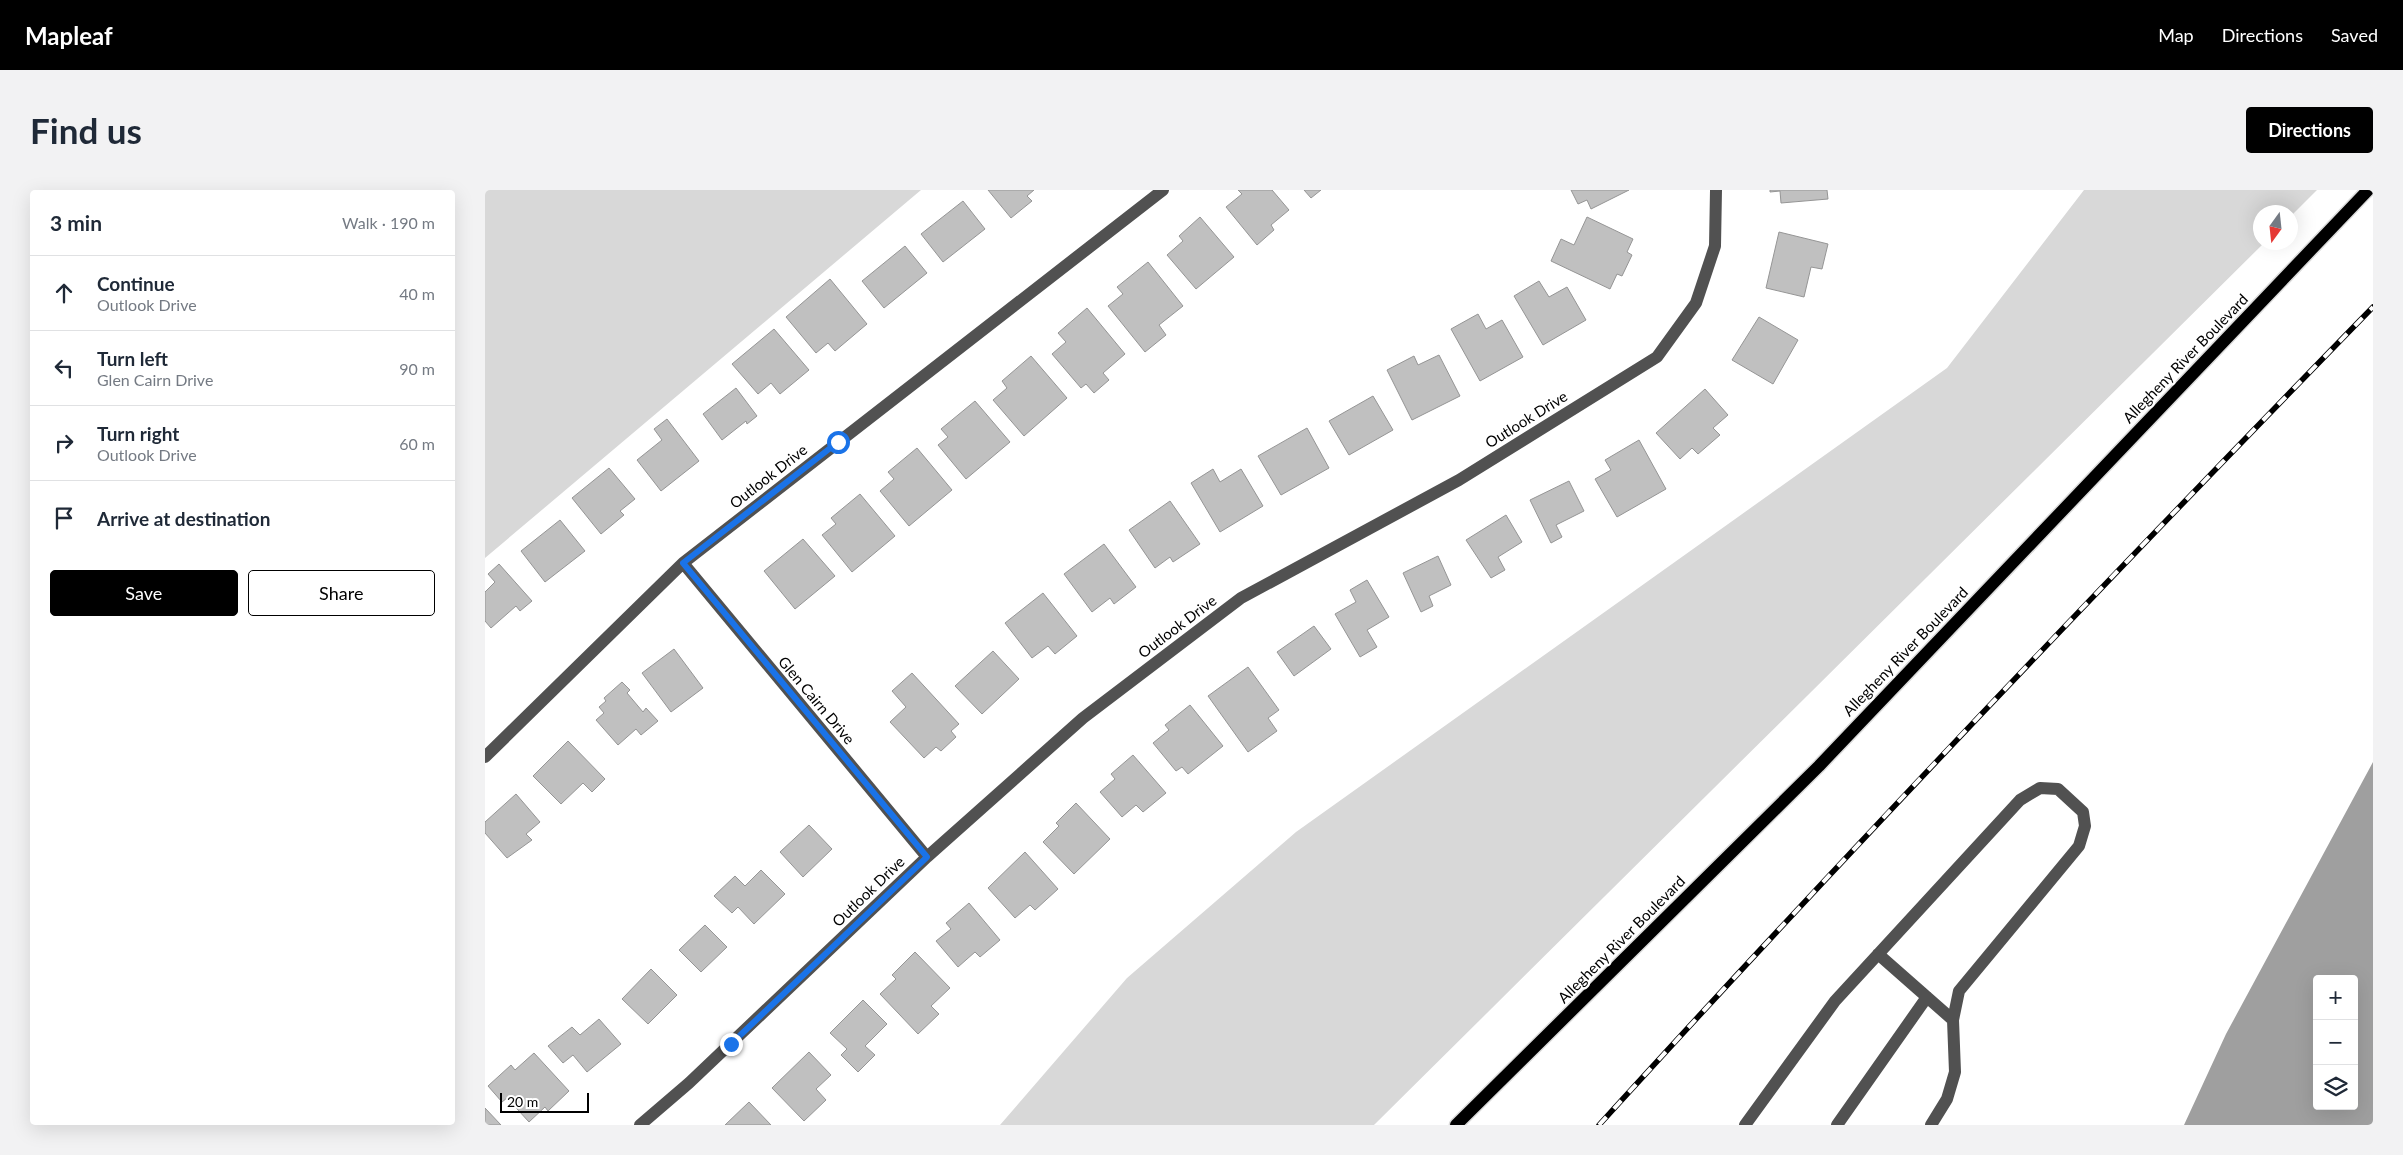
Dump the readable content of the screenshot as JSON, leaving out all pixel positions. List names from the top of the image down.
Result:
{
  "streets": {
    "main road": ["Allegheny River Boulevard"],
    "street": ["Outlook Drive", "Glen Cairn Drive"]
  },
  "crossings": [
    ["Outlook Drive", "Glen Cairn Drive"]
  ],
  "scale_bar": "20 m",
  "north": "bottom",
  "page": {
    "header": "Mapleaf",
    "nav": ["Map", "Directions", "Saved"],
    "buttons": [
      "Directions",
      ["Save", "Share"]
    ],
    "title": "Find us",
    "heading": ["3 min", "Walk · 190 m"],
    "list": [
      ["Continue", "Outlook Drive", "40 m"],
      ["Turn left", "Glen Cairn Drive", "90 m"],
      ["Turn right", "Outlook Drive", "60 m"],
      "Arrive at destination"
    ],
    "map_buttons": ["+", "−"],
    "scale": "20 m"
  }
}
